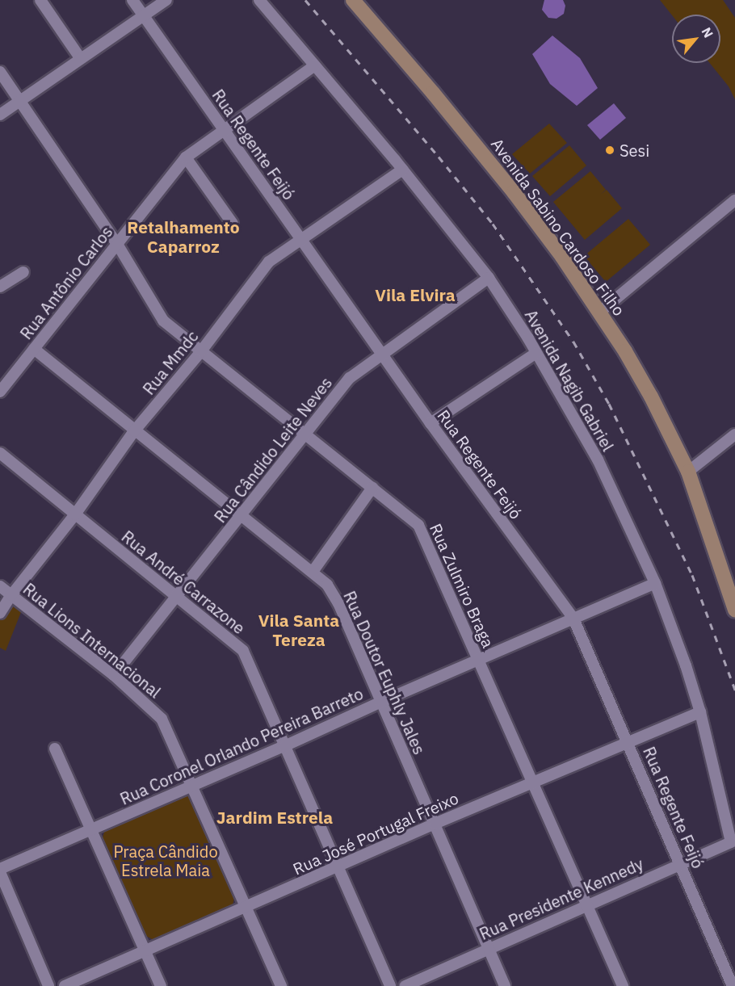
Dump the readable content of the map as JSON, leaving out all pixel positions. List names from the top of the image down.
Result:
{
  "streets": {
    "main road": ["Avenida Sabino Cardoso Filho"],
    "street": [
      "Rua Regente Feijó",
      "Rua Antônio Carlos",
      "Rua Mmdc",
      "Avenida Nagib Gabriel",
      "Rua Cândido Leite Neves",
      "Rua André Carrazone",
      "Rua Zulmiro Braga",
      "Rua Lions Internacional",
      "Rua Doutor Euphly Jales",
      "Rua Coronel Orlando Pereira Barreto",
      "Rua José Portugal Freixo",
      "Rua Presidente Kennedy"
    ]
  },
  "crossings": [
    ["Rua Regente Feijó", "Rua Antônio Carlos"],
    ["Rua Regente Feijó", "Rua Mmdc"],
    ["Rua Regente Feijó", "Rua Cândido Leite Neves"],
    ["Rua Regente Feijó", "Rua Coronel Orlando Pereira Barreto"],
    ["Rua Regente Feijó", "Rua José Portugal Freixo"],
    ["Rua Regente Feijó", "Rua Presidente Kennedy"],
    ["Rua Antônio Carlos", "Avenida Nagib Gabriel"],
    ["Rua Antônio Carlos", "Rua Zulmiro Braga"],
    ["Rua Antônio Carlos", "Rua Doutor Euphly Jales"],
    ["Rua Mmdc", "Avenida Nagib Gabriel"],
    ["Rua Mmdc", "Rua André Carrazone"],
    ["Rua Mmdc", "Rua Zulmiro Braga"],
    ["Rua Mmdc", "Rua Lions Internacional"],
    ["Rua Mmdc", "Rua Doutor Euphly Jales"],
    ["Avenida Nagib Gabriel", "Rua Cândido Leite Neves"],
    ["Avenida Nagib Gabriel", "Rua Coronel Orlando Pereira Barreto"],
    ["Avenida Nagib Gabriel", "Rua José Portugal Freixo"],
    ["Avenida Nagib Gabriel", "Rua Presidente Kennedy"],
    ["Rua Cândido Leite Neves", "Rua André Carrazone"],
    ["Rua Cândido Leite Neves", "Rua Zulmiro Braga"],
    ["Rua Cândido Leite Neves", "Rua Lions Internacional"],
    ["Rua Cândido Leite Neves", "Rua Doutor Euphly Jales"],
    ["Rua André Carrazone", "Rua Coronel Orlando Pereira Barreto"],
    ["Rua André Carrazone", "Rua José Portugal Freixo"],
    ["Rua Zulmiro Braga", "Rua Coronel Orlando Pereira Barreto"],
    ["Rua Zulmiro Braga", "Rua José Portugal Freixo"],
    ["Rua Zulmiro Braga", "Rua Presidente Kennedy"],
    ["Rua Lions Internacional", "Rua Coronel Orlando Pereira Barreto"],
    ["Rua Lions Internacional", "Rua José Portugal Freixo"],
    ["Rua Doutor Euphly Jales", "Rua Coronel Orlando Pereira Barreto"],
    ["Rua Doutor Euphly Jales", "Rua José Portugal Freixo"],
    ["Rua Doutor Euphly Jales", "Rua Presidente Kennedy"]
  ],
  "districts": [
    "Retalhamento Caparroz",
    "Vila Elvira",
    "Vila Santa Tereza",
    "Jardim Estrela"
  ],
  "parks": ["Praça Cândido Estrela Maia"],
  "places": ["Sesi"],
  "north": "top right"
}
